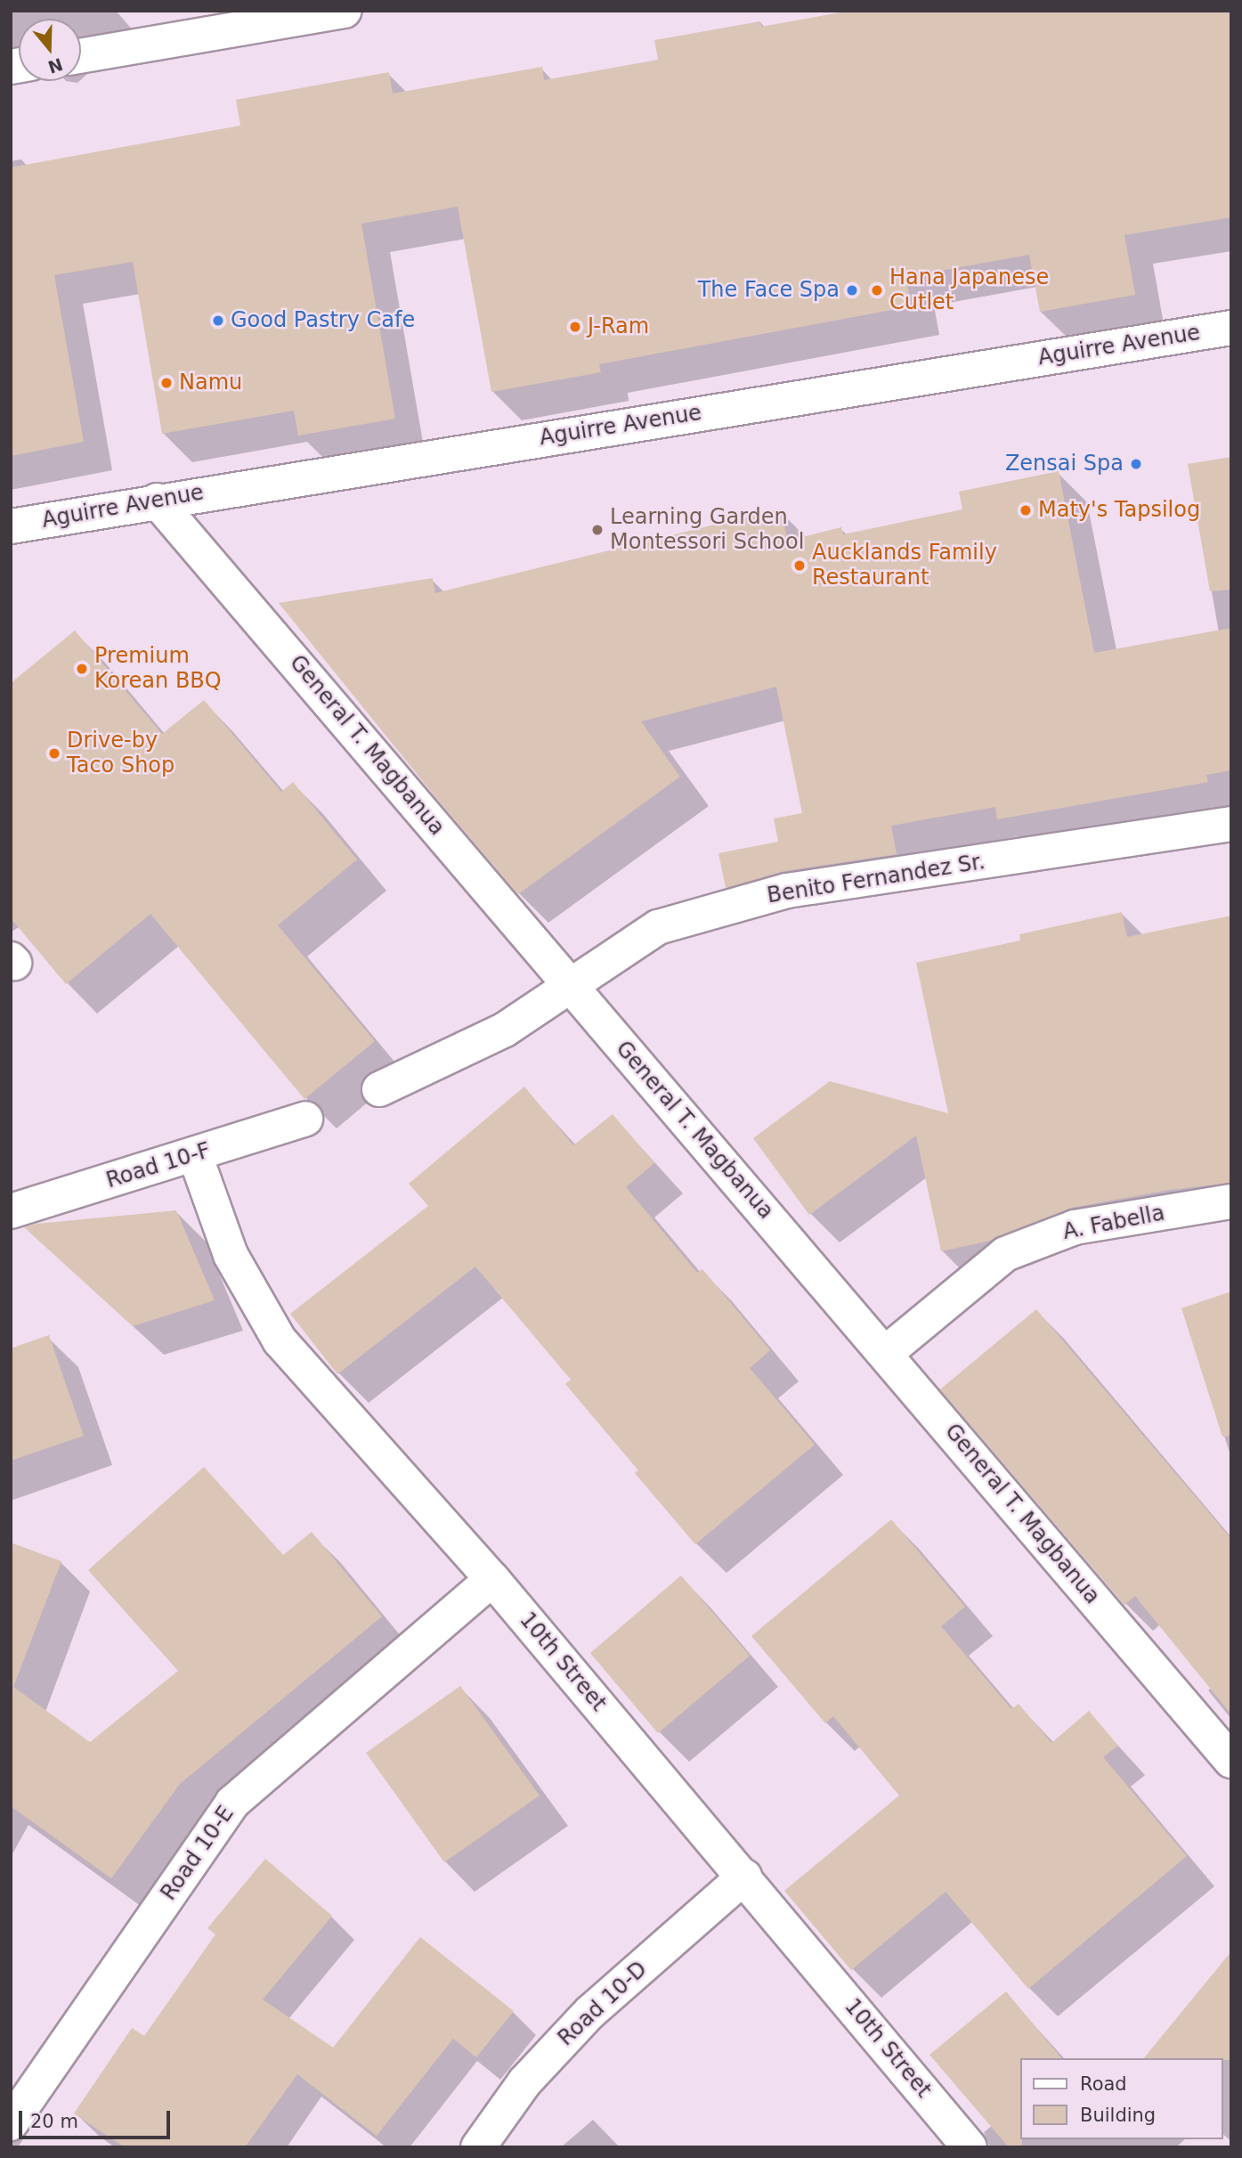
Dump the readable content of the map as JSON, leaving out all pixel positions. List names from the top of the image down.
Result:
{
  "streets": {
    "street": [
      "Aguirre Avenue",
      "General T. Magbanua",
      "Benito Fernandez Sr.",
      "Road 10-F",
      "A. Fabella",
      "10th Street",
      "Road 10-E",
      "Road 10-D"
    ]
  },
  "crossings": [
    ["Aguirre Avenue", "General T. Magbanua"],
    ["General T. Magbanua", "Benito Fernandez Sr."],
    ["General T. Magbanua", "A. Fabella"],
    ["Road 10-F", "10th Street"],
    ["10th Street", "Road 10-E"],
    ["10th Street", "Road 10-D"]
  ],
  "places": [
    "The Face Spa",
    "Hana Japanese Cutlet",
    "Good Pastry Cafe",
    "J-Ram",
    "Namu",
    "Zensai Spa",
    "Maty's Tapsilog",
    "Learning Garden Montessori School",
    "Aucklands Family Restaurant",
    "Premium Korean BBQ",
    "Drive-by Taco Shop"
  ],
  "legend": ["Road", "Building"],
  "scale_bar": "20 m",
  "north": "bottom"
}
